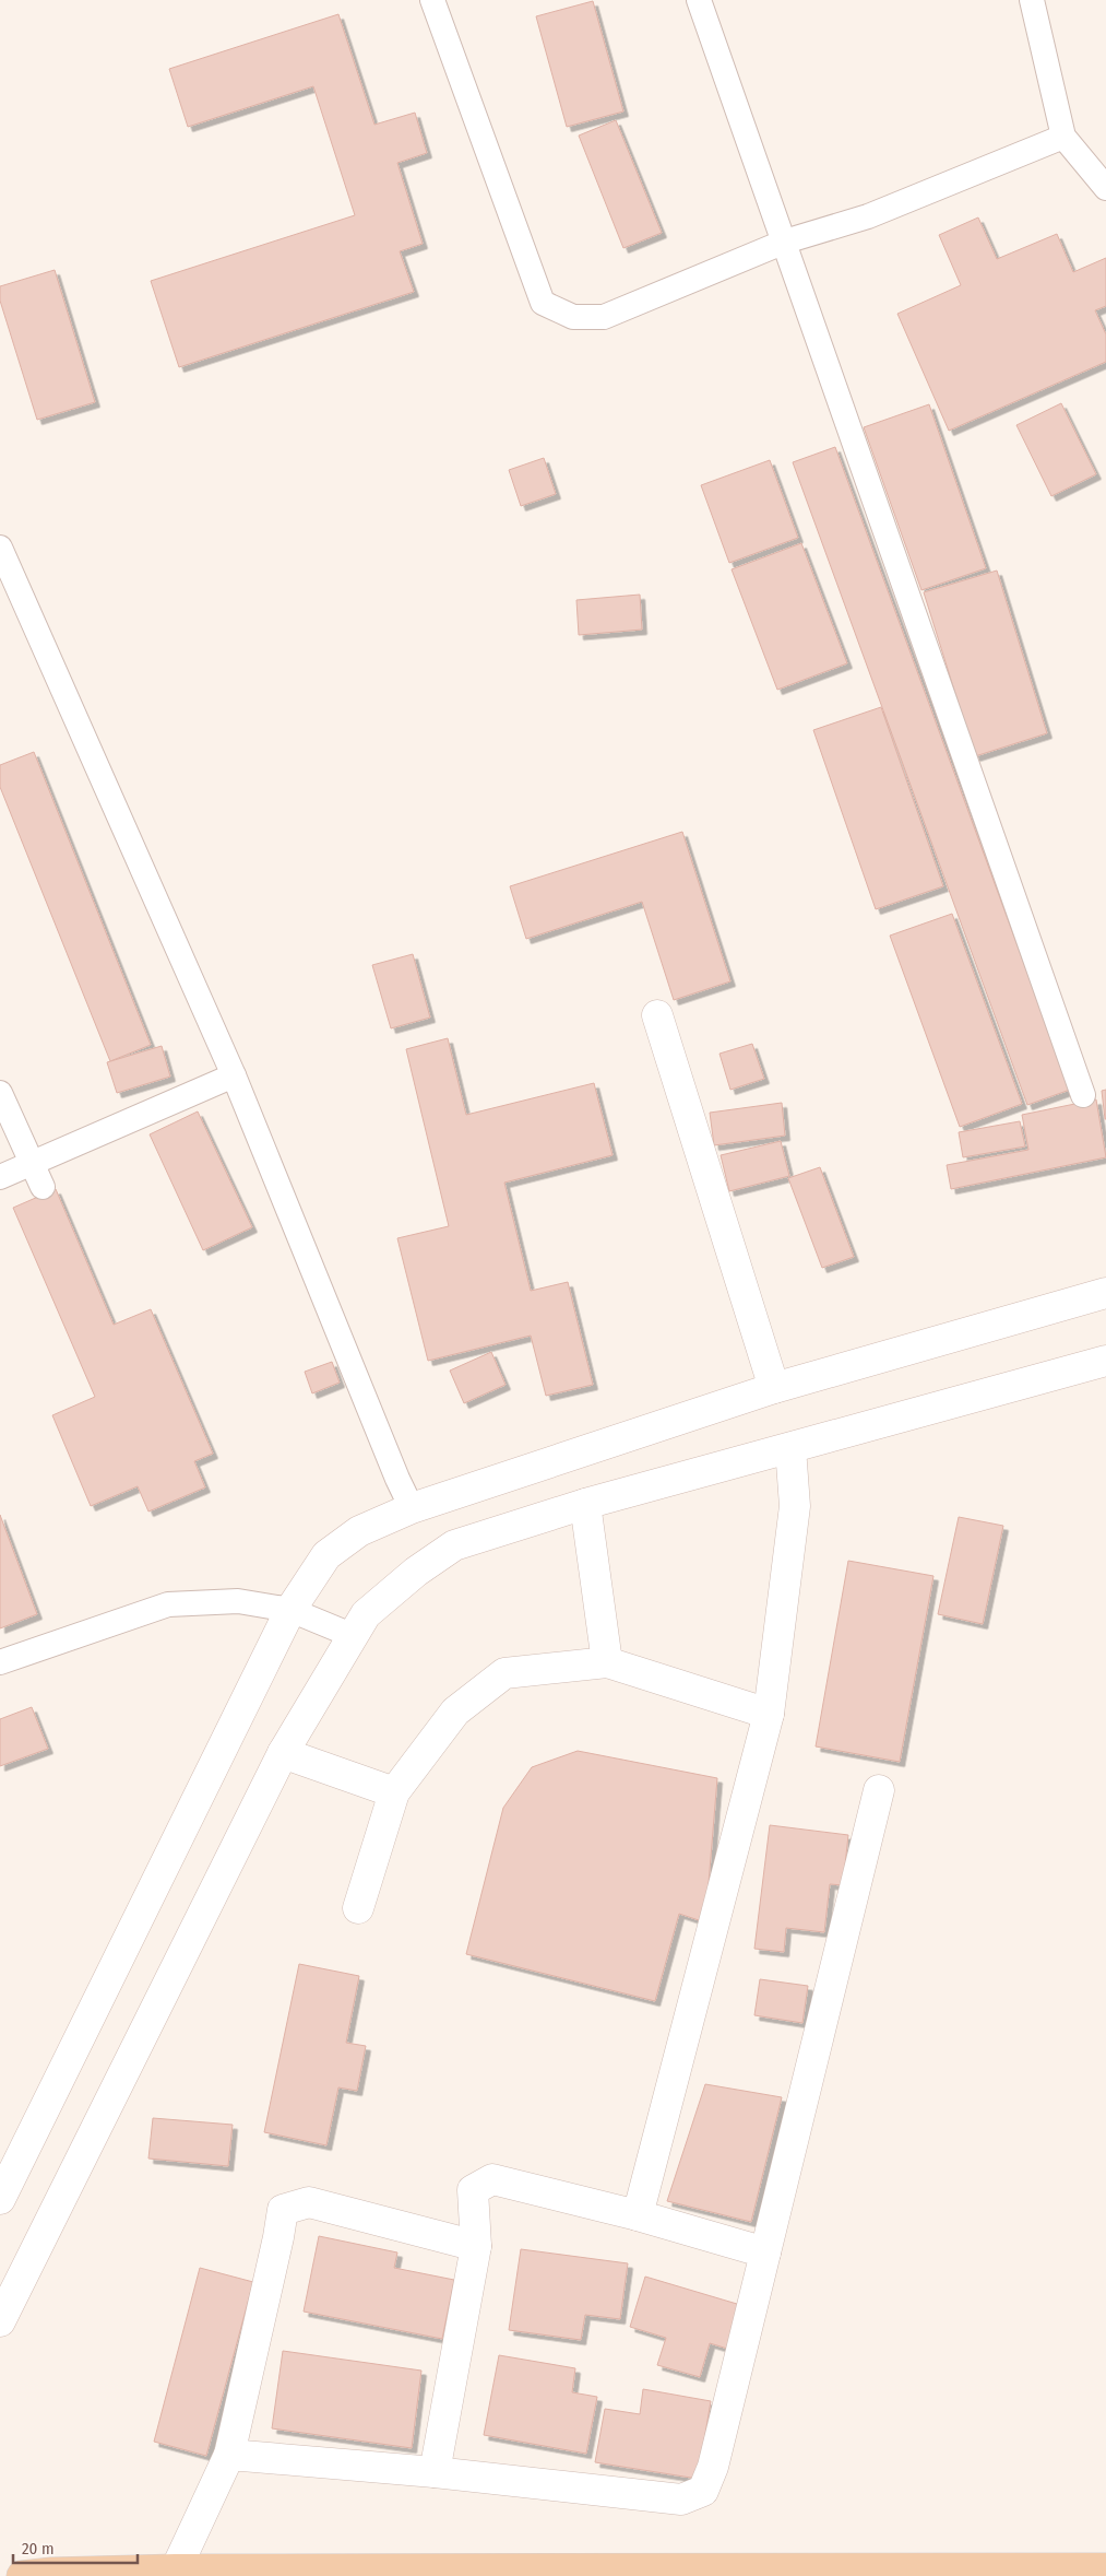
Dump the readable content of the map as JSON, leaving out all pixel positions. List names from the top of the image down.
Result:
{
  "scale_bar": "20 m"
}
